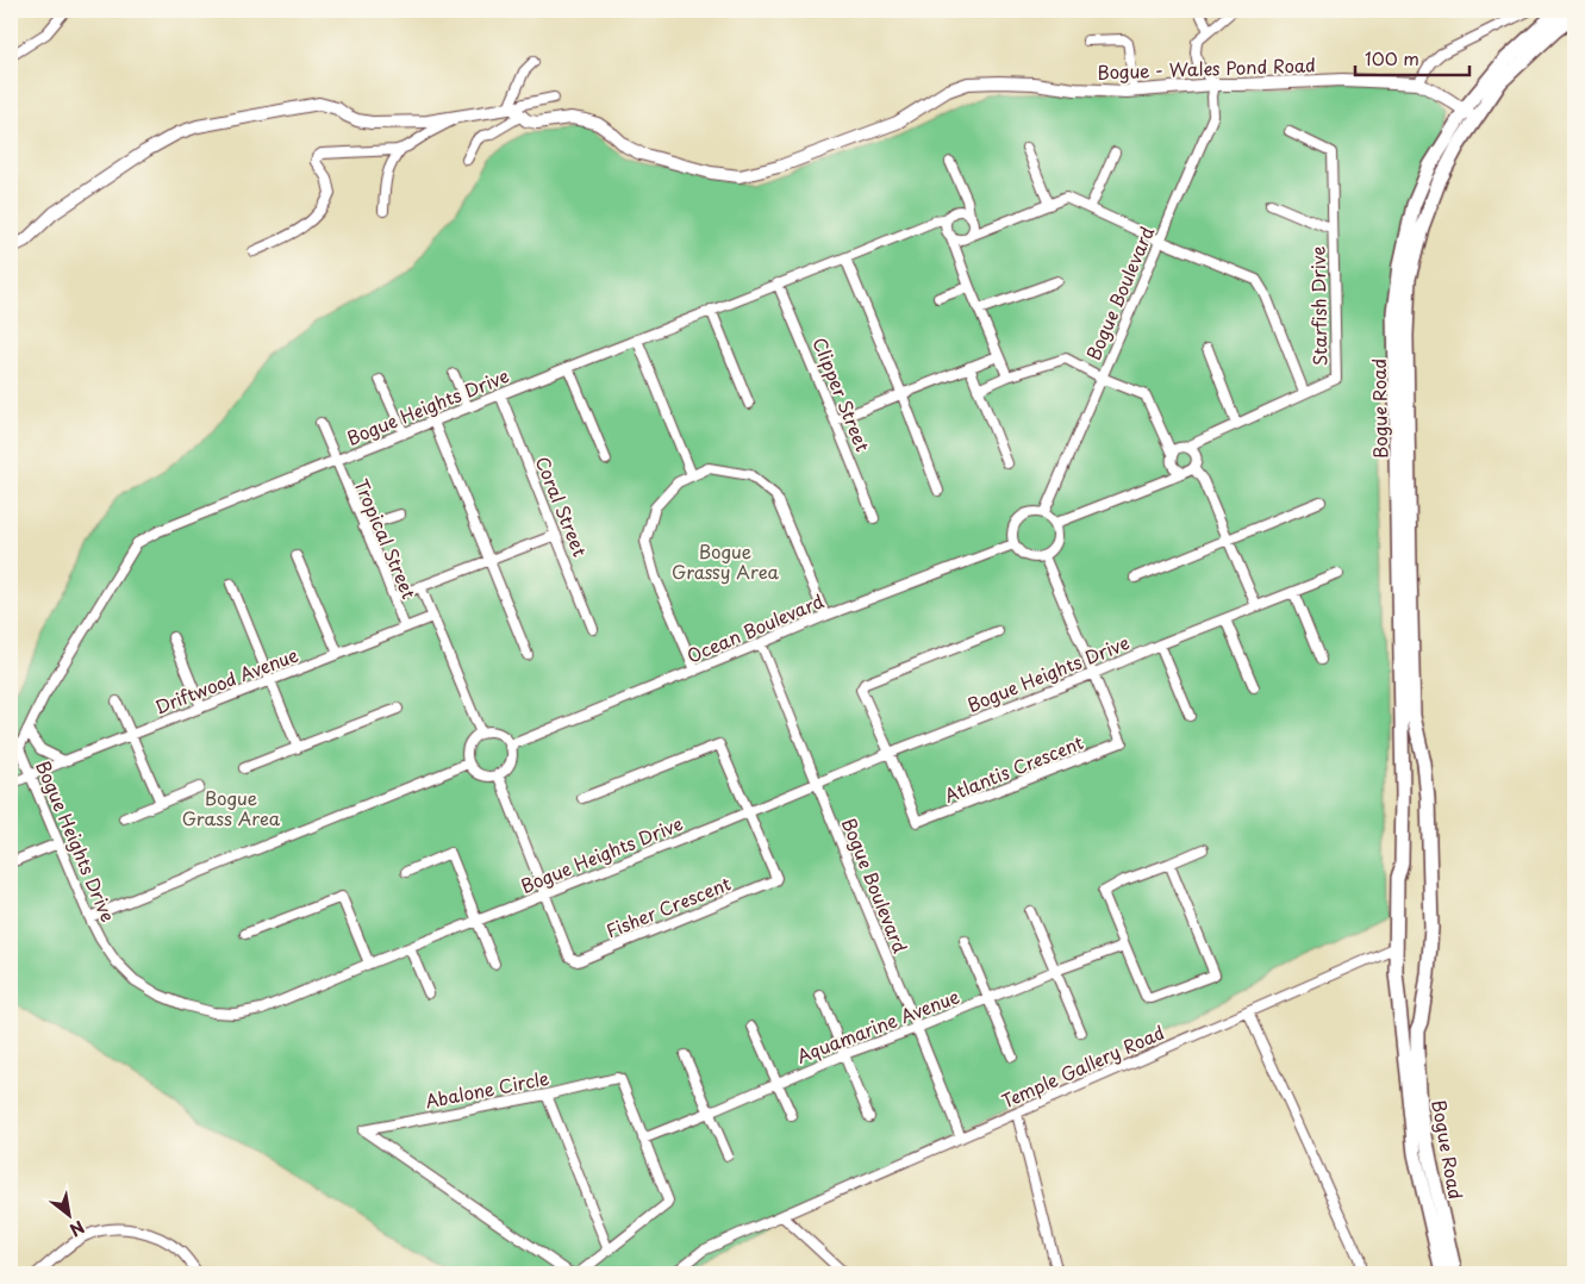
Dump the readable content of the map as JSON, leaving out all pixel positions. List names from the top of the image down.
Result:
{
  "streets": {
    "main road": ["Bogue Road"],
    "street": [
      "Bogue - Wales Pond Road",
      "Bogue Boulevard",
      "Starfish Drive",
      "Clipper Street",
      "Bogue Heights Drive",
      "Coral Street",
      "Tropical Street",
      "Ocean Boulevard",
      "Driftwood Avenue",
      "Atlantis Crescent",
      "Fisher Crescent",
      "Aquamarine Avenue",
      "Temple Gallery Road",
      "Abalone Circle"
    ]
  },
  "crossings": [
    ["Bogue - Wales Pond Road", "Bogue Boulevard"],
    ["Bogue - Wales Pond Road", "Bogue Road"],
    ["Bogue Boulevard", "Bogue Heights Drive"],
    ["Bogue Boulevard", "Ocean Boulevard"],
    ["Bogue Boulevard", "Aquamarine Avenue"],
    ["Bogue Boulevard", "Temple Gallery Road"],
    ["Clipper Street", "Bogue Heights Drive"],
    ["Bogue Heights Drive", "Coral Street"],
    ["Bogue Heights Drive", "Tropical Street"],
    ["Bogue Heights Drive", "Driftwood Avenue"],
    ["Bogue Heights Drive", "Atlantis Crescent"],
    ["Bogue Heights Drive", "Fisher Crescent"],
    ["Bogue Road", "Temple Gallery Road"],
    ["Tropical Street", "Driftwood Avenue"],
    ["Aquamarine Avenue", "Abalone Circle"]
  ],
  "parks": ["Bogue Grassy Area", "Bogue Grass Area"],
  "scale_bar": "100 m",
  "north": "bottom right"
}
